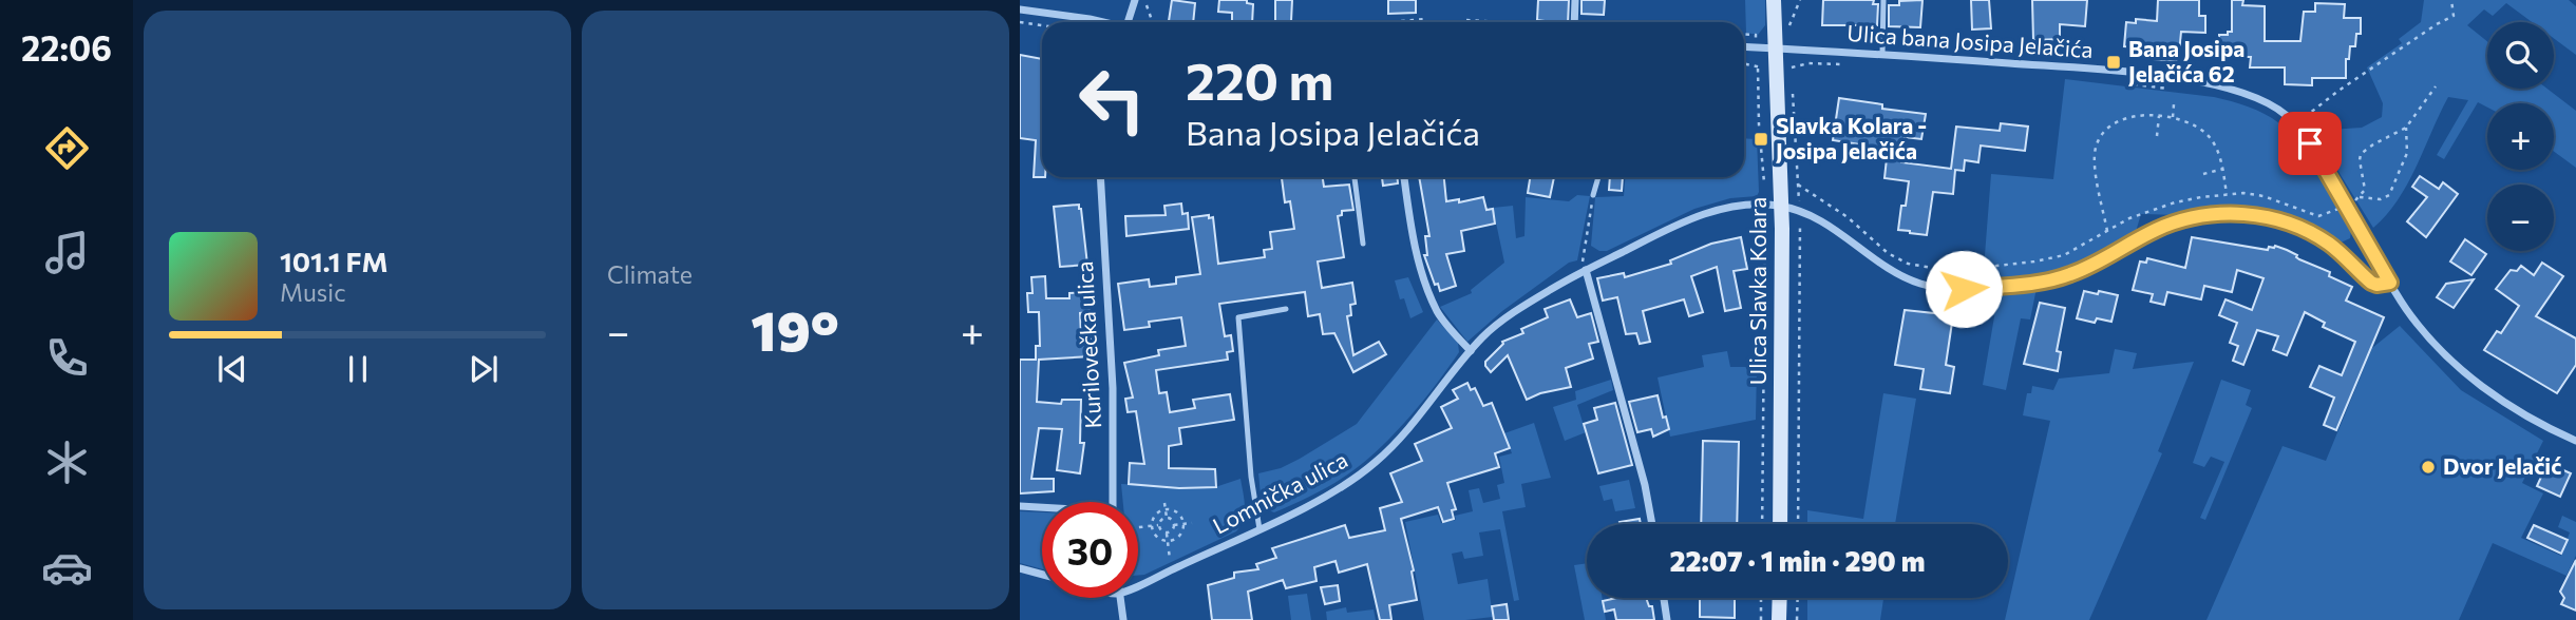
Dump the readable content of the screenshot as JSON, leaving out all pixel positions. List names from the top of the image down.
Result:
{
  "streets": {
    "main road": ["Ulica Slavka Kolara"],
    "street": ["Ulica bana Josipa Jelačića", "Kurilovečka ulica", "Lomnička ulica"]
  },
  "crossings": [
    ["Ulica bana Josipa Jelačića", "Ulica Slavka Kolara"],
    ["Ulica Slavka Kolara", "Lomnička ulica"]
  ],
  "places": {
    "transit": ["Bana Josipa Jelačića 62", "Slavka Kolara - Josipa Jelačića"],
    "other": ["Dvor Jelačić"]
  },
  "page": {
    "tabs": "22:06",
    "tile": "Climate",
    "map_buttons": ["+", "−"],
    "turn": ["220 m", "Bana Josipa Jelačića"],
    "song": ["101.1 FM", "Music"],
    "heat": ["−", "19°", "+"],
    "limit": "30",
    "trip": "22:07 · 1 min · 290 m"
  }
}
